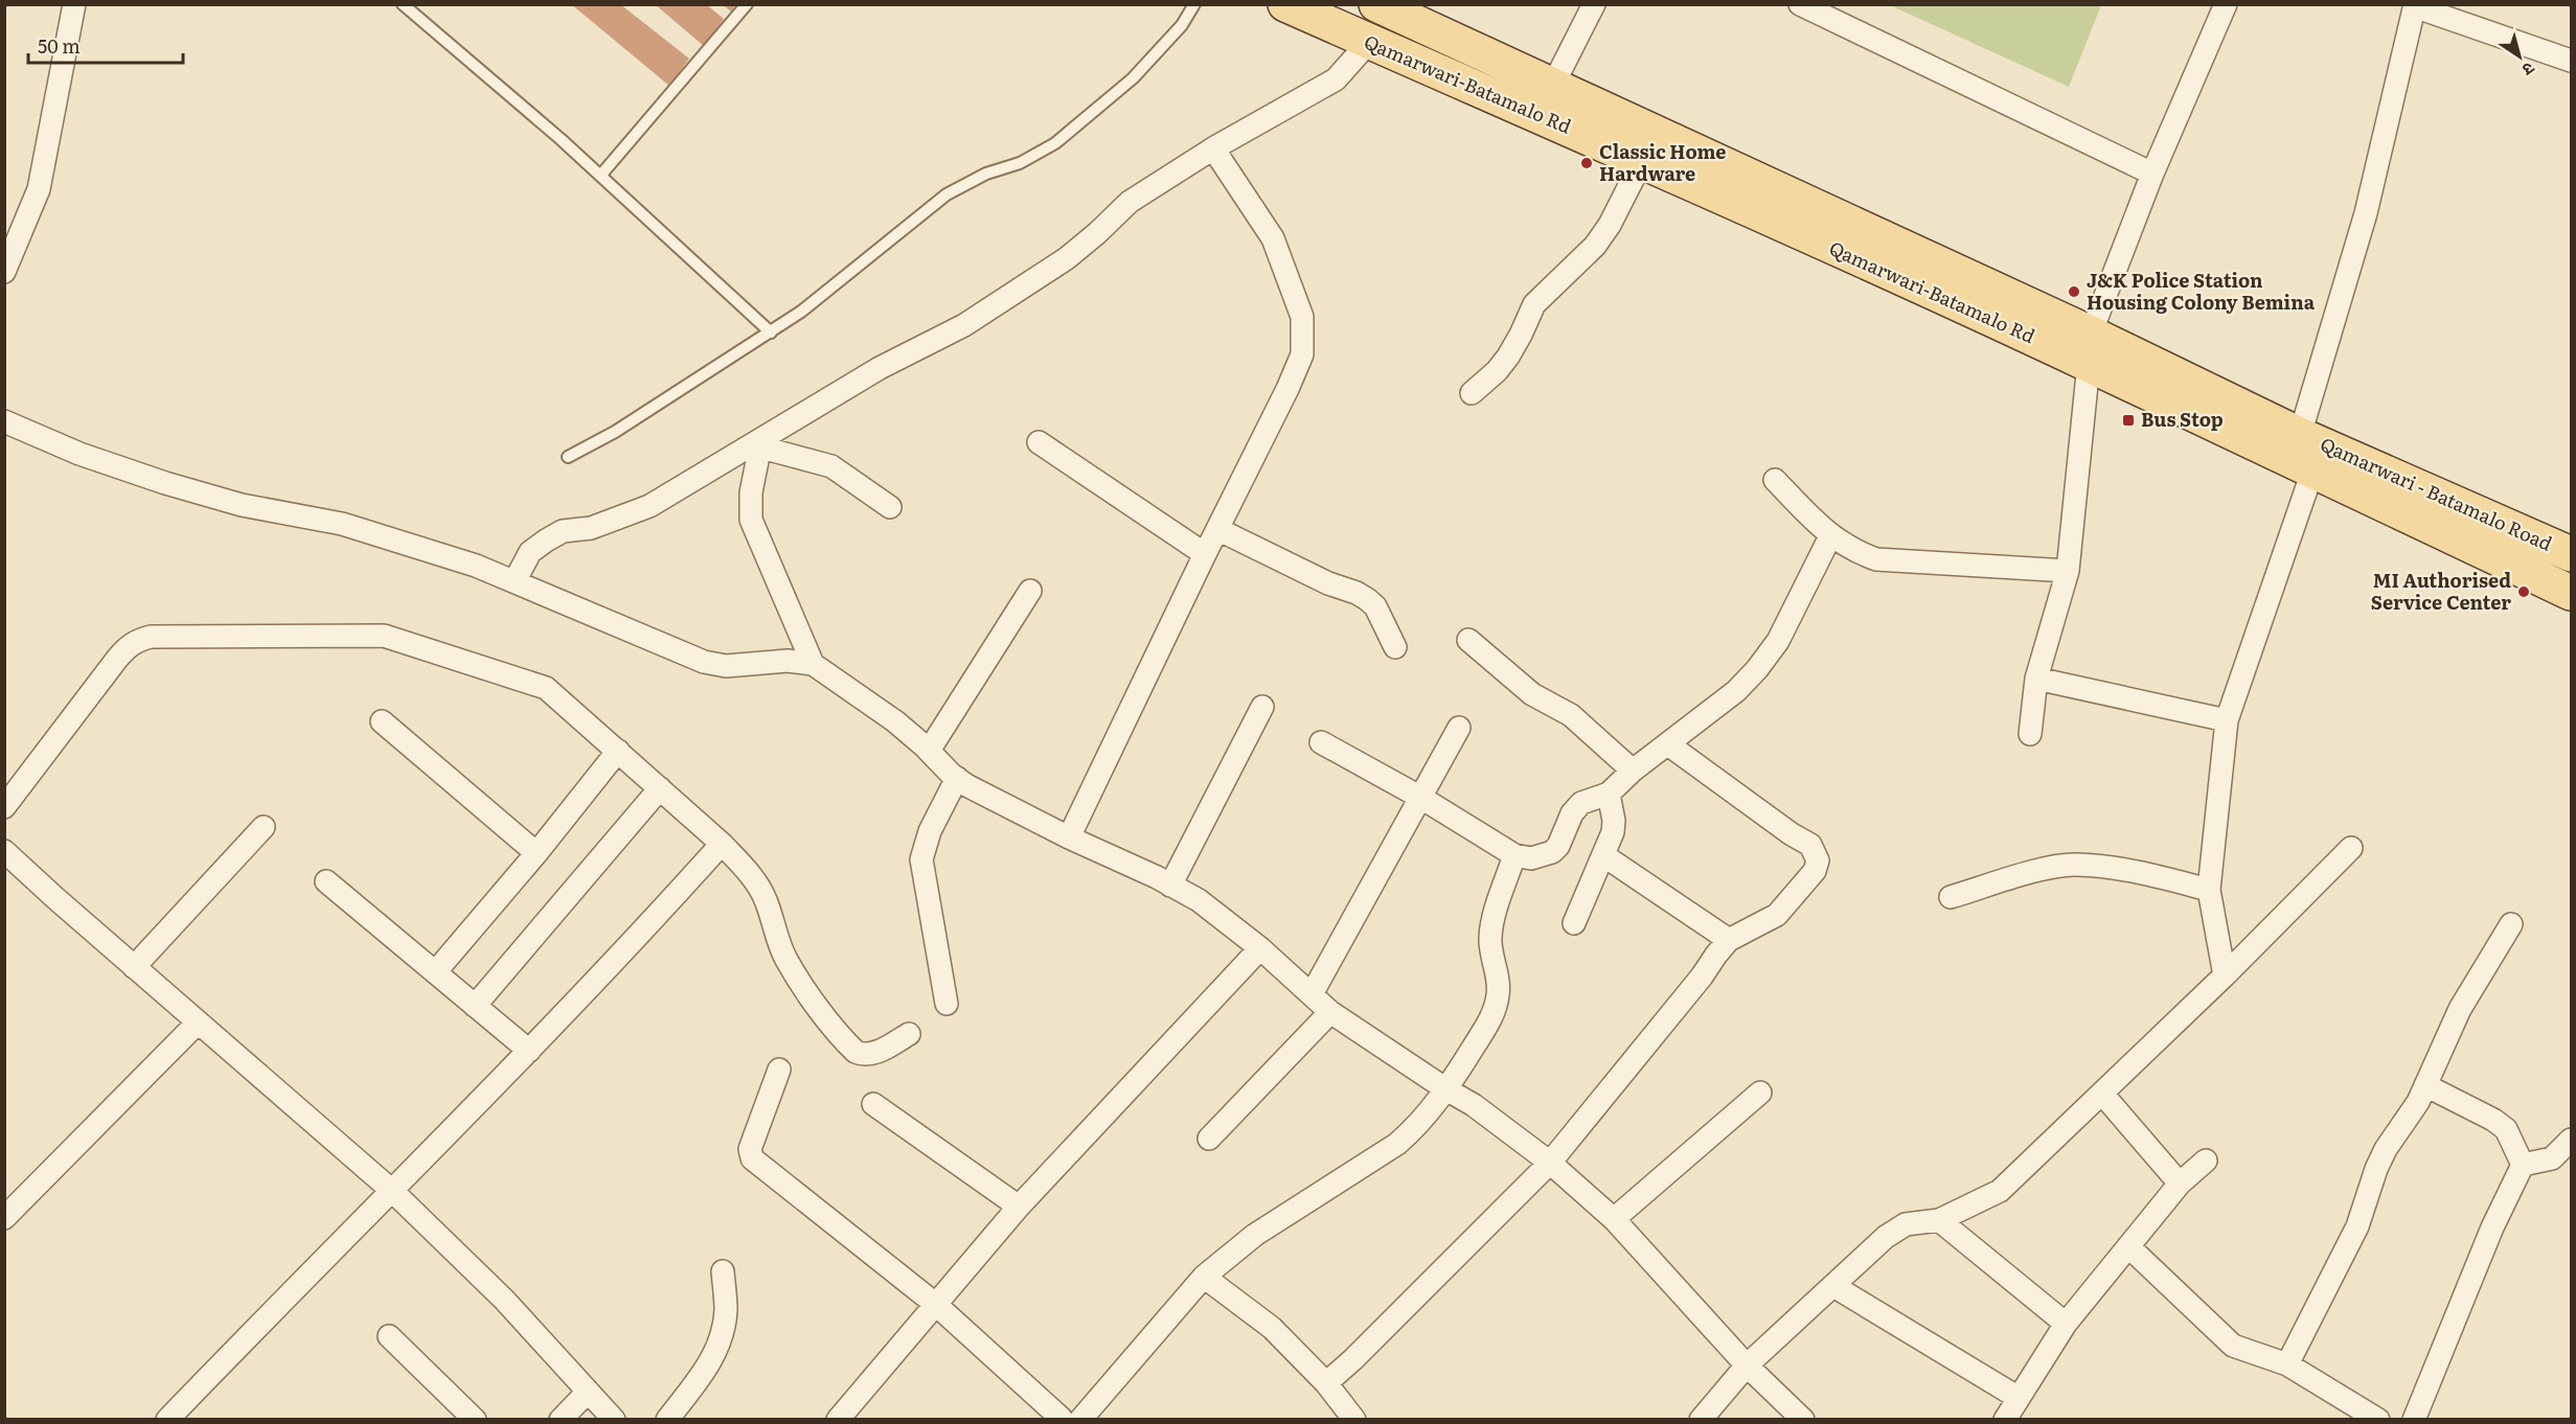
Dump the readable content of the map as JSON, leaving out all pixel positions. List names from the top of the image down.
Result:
{
  "streets": {
    "main road": ["Qamarwari-Batamalo Rd", "Qamarwari - Batamalo Road"]
  },
  "crossings": [
    ["Qamarwari-Batamalo Rd", "Qamarwari - Batamalo Road"]
  ],
  "places": {
    "other": ["Classic Home Hardware", "J&K Police Station Housing Colony Bemina", "MI Authorised Service Center"],
    "transit": ["Bus Stop"]
  },
  "scale_bar": "50 m",
  "north": "bottom right"
}
